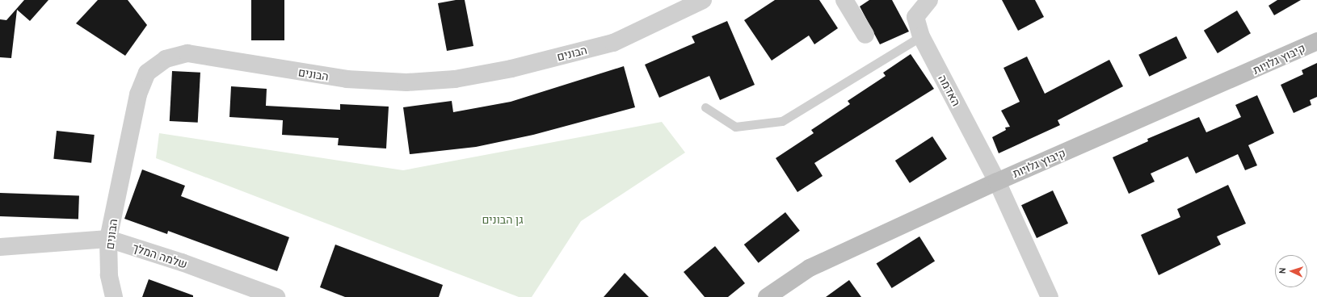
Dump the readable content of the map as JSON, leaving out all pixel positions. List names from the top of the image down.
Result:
{
  "streets": {
    "street": [
      "הבונים",
      "קיבוץ גלויות",
      "האדמה",
      "שלמה המלך"
    ]
  },
  "crossings": [
    ["הבונים", "שלמה המלך"],
    ["קיבוץ גלויות", "האדמה"]
  ],
  "parks": ["גן הבונים"],
  "north": "left"
}
